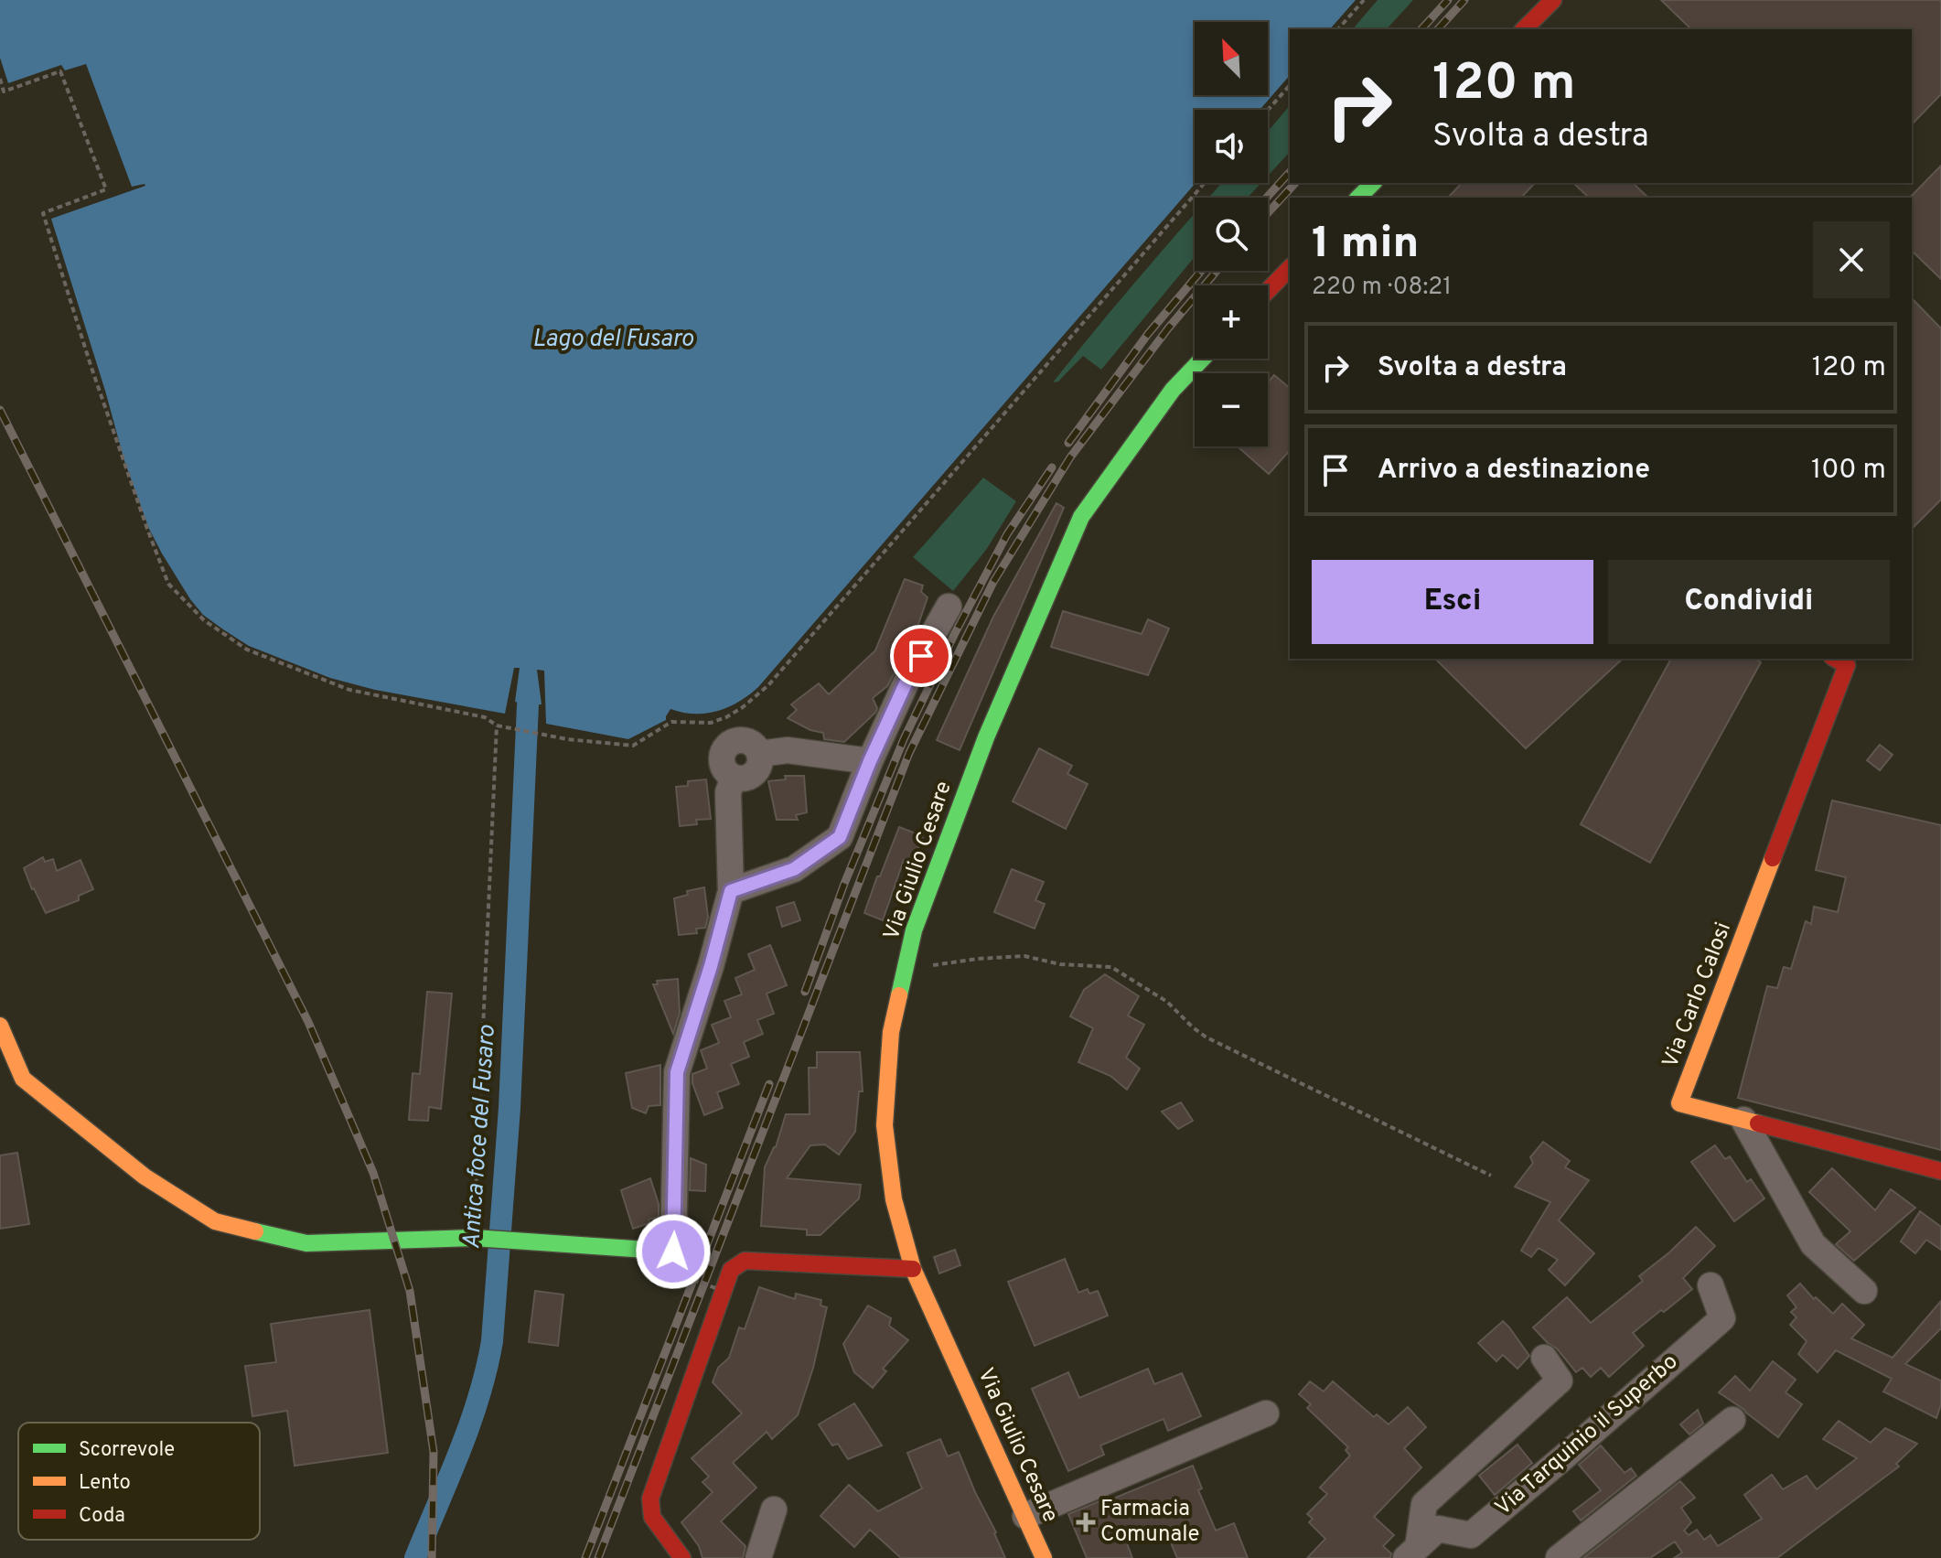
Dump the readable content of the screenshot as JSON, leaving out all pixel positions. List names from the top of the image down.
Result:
{
  "streets": {
    "street": ["Via Giulio Cesare", "Via Carlo Calosi", "Via Tarquinio il Superbo"]
  },
  "water": ["Lago del Fusaro", "Antica foce del Fusaro"],
  "places": {
    "health": ["Farmacia Comunale"]
  },
  "legend": ["Scorrevole", "Lento", "Coda"],
  "north": "top left",
  "page": {
    "map_buttons": ["+", "−"],
    "turn": ["120 m", "Svolta a destra"],
    "heading": ["1 min", "220 m · 08:21"],
    "list": [
      {
        "name": "Svolta a destra",
        "value": "120 m"
      },
      {
        "name": "Arrivo a destinazione",
        "value": "100 m"
      }
    ],
    "buttons": ["Esci", "Condividi"]
  }
}
